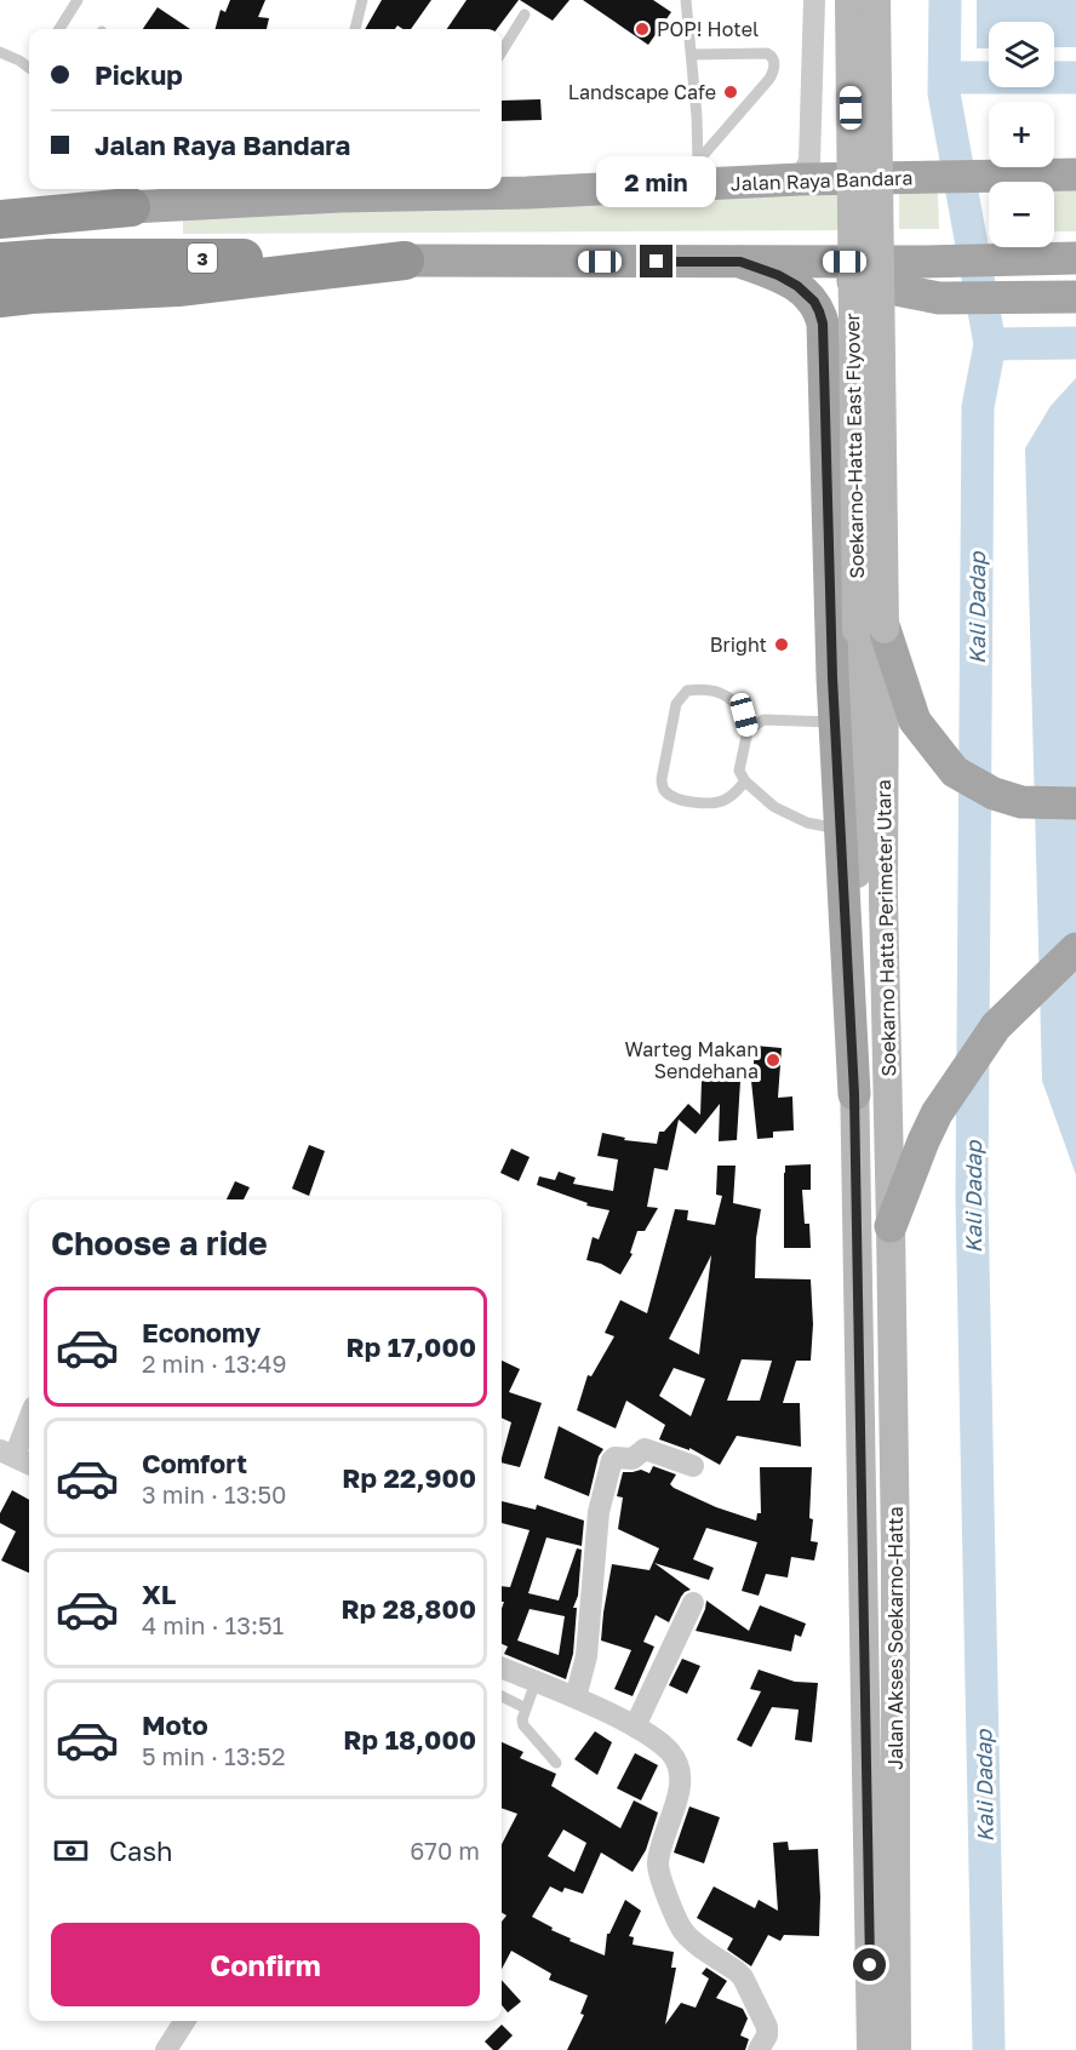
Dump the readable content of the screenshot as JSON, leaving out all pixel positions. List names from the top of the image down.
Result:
{
  "streets": {
    "highway": ["3"],
    "main road": [
      "Jalan Raya Bandara",
      "Soekarno-Hatta East Flyover",
      "Soekarno Hatta Perimeter Utara",
      "Jalan Akses Soekarno-Hatta"
    ]
  },
  "crossings": [
    ["Soekarno-Hatta East Flyover", "Soekarno Hatta Perimeter Utara"],
    ["Soekarno-Hatta East Flyover", "Jalan Akses Soekarno-Hatta"],
    ["Soekarno Hatta Perimeter Utara", "Jalan Akses Soekarno-Hatta"]
  ],
  "water": ["Kali Dadap"],
  "places": [
    "POP! Hotel",
    "Landscape Cafe",
    "Bright",
    "Warteg Makan Sendehana"
  ],
  "page": {
    "map_buttons": ["+", "−"],
    "banner": ["Pickup", "Jalan Raya Bandara"],
    "bubble": "2 min",
    "heading": "Choose a ride",
    "list": [
      {
        "name": "Economy",
        "note": "2 min · 13:49",
        "value": "Rp 17,000"
      },
      {
        "name": "Comfort",
        "note": "3 min · 13:50",
        "value": "Rp 22,900"
      },
      {
        "name": "XL",
        "note": "4 min · 13:51",
        "value": "Rp 28,800"
      },
      {
        "name": "Moto",
        "note": "5 min · 13:52",
        "value": "Rp 18,000"
      }
    ],
    "pay": ["Cash", "670 m"],
    "buttons": "Confirm"
  }
}
